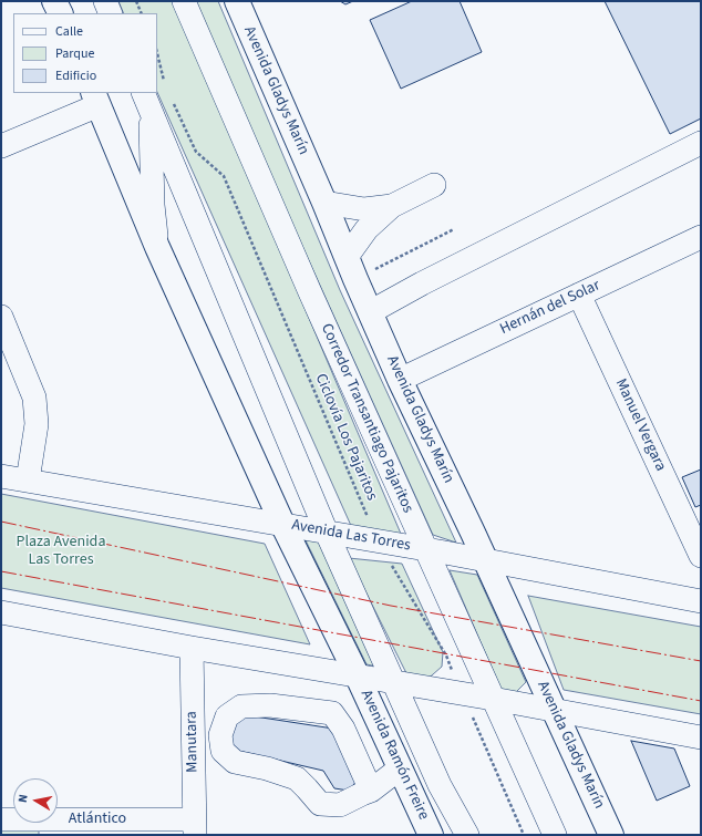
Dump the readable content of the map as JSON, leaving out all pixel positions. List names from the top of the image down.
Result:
{
  "streets": {
    "main road": ["Avenida Gladys Marín", "Avenida Ramón Freire"],
    "street": [
      "Hernán del Solar",
      "Corredor Transantiago Pajaritos",
      "Manuel Vergara",
      "Avenida Las Torres",
      "Manutara",
      "Atlántico"
    ],
    "path": ["Ciclovía Los Pajaritos"]
  },
  "crossings": [
    ["Avenida Gladys Marín", "Hernán del Solar"],
    ["Avenida Gladys Marín", "Avenida Las Torres"],
    ["Hernán del Solar", "Manuel Vergara"],
    ["Corredor Transantiago Pajaritos", "Avenida Las Torres"],
    ["Ciclovía Los Pajaritos", "Avenida Las Torres"],
    ["Manutara", "Atlántico"]
  ],
  "parks": ["Plaza Avenida Las Torres"],
  "legend": ["Calle", "Parque", "Edificio"],
  "north": "left"
}
